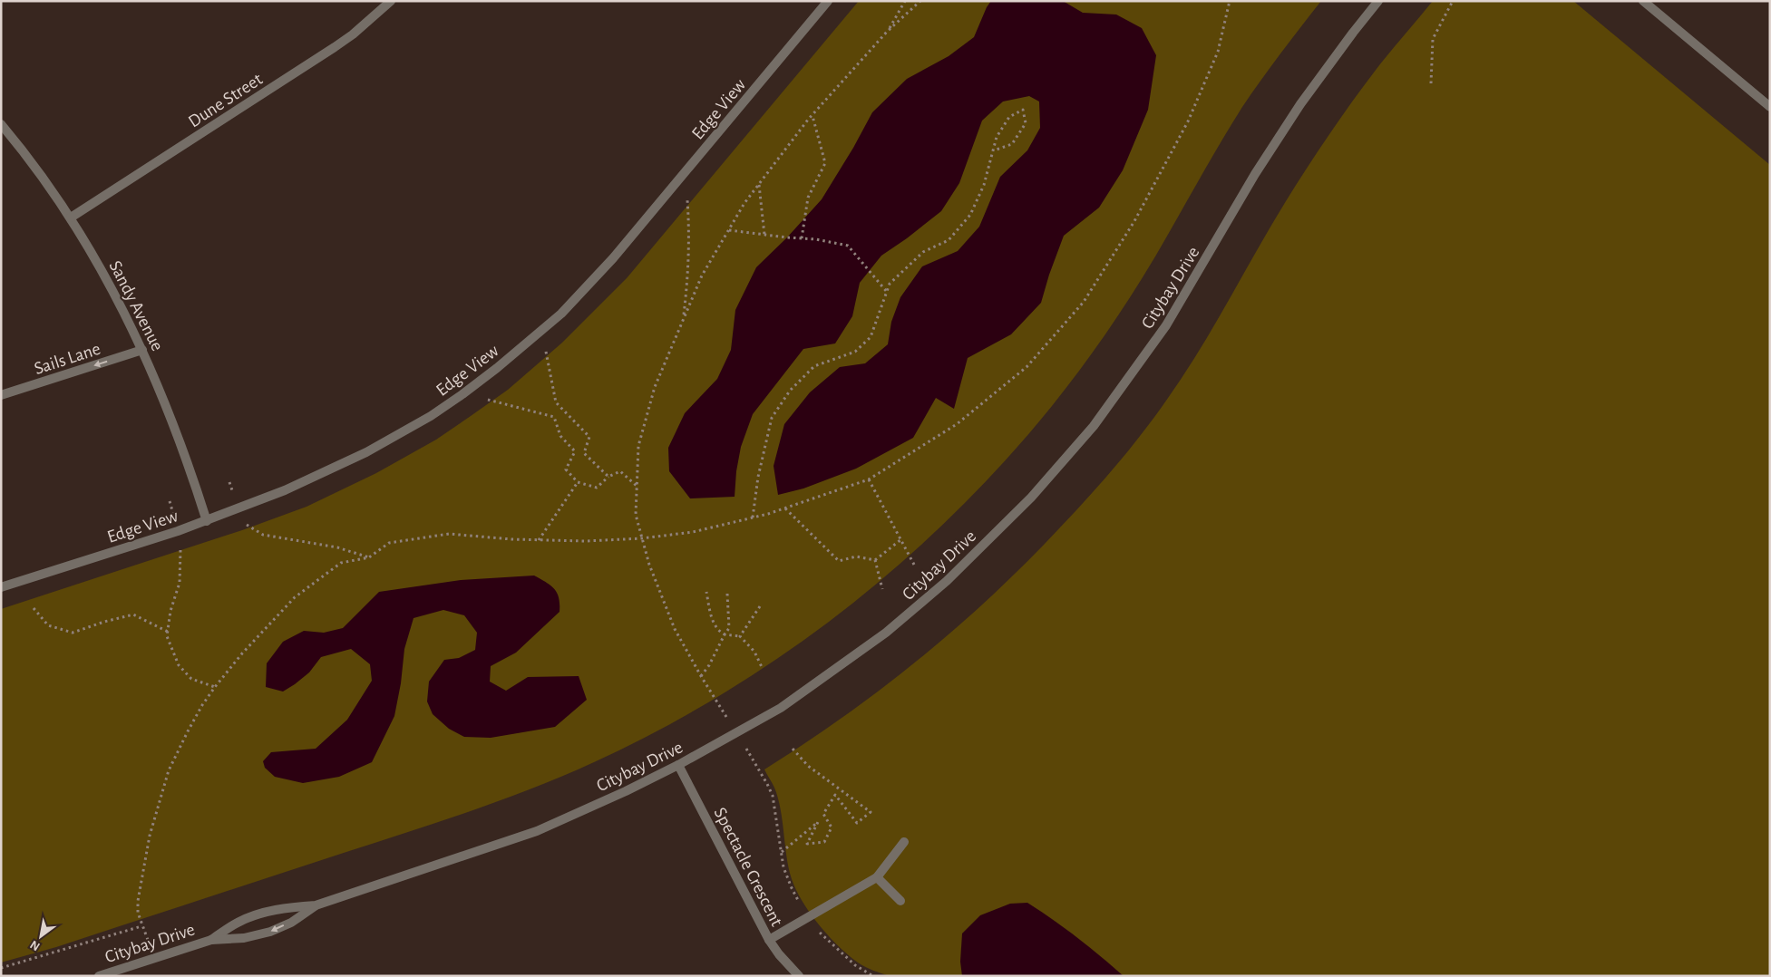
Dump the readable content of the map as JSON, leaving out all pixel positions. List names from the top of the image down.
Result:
{
  "streets": {
    "street": [
      "Dune Street",
      "Edge View",
      "Citybay Drive",
      "Sandy Avenue",
      "Sails Lane",
      "Spectacle Crescent"
    ]
  },
  "crossings": [
    ["Dune Street", "Sandy Avenue"],
    ["Edge View", "Sandy Avenue"],
    ["Citybay Drive", "Spectacle Crescent"],
    ["Sandy Avenue", "Sails Lane"]
  ],
  "one_way": ["Sails Lane"],
  "north": "bottom left"
}
